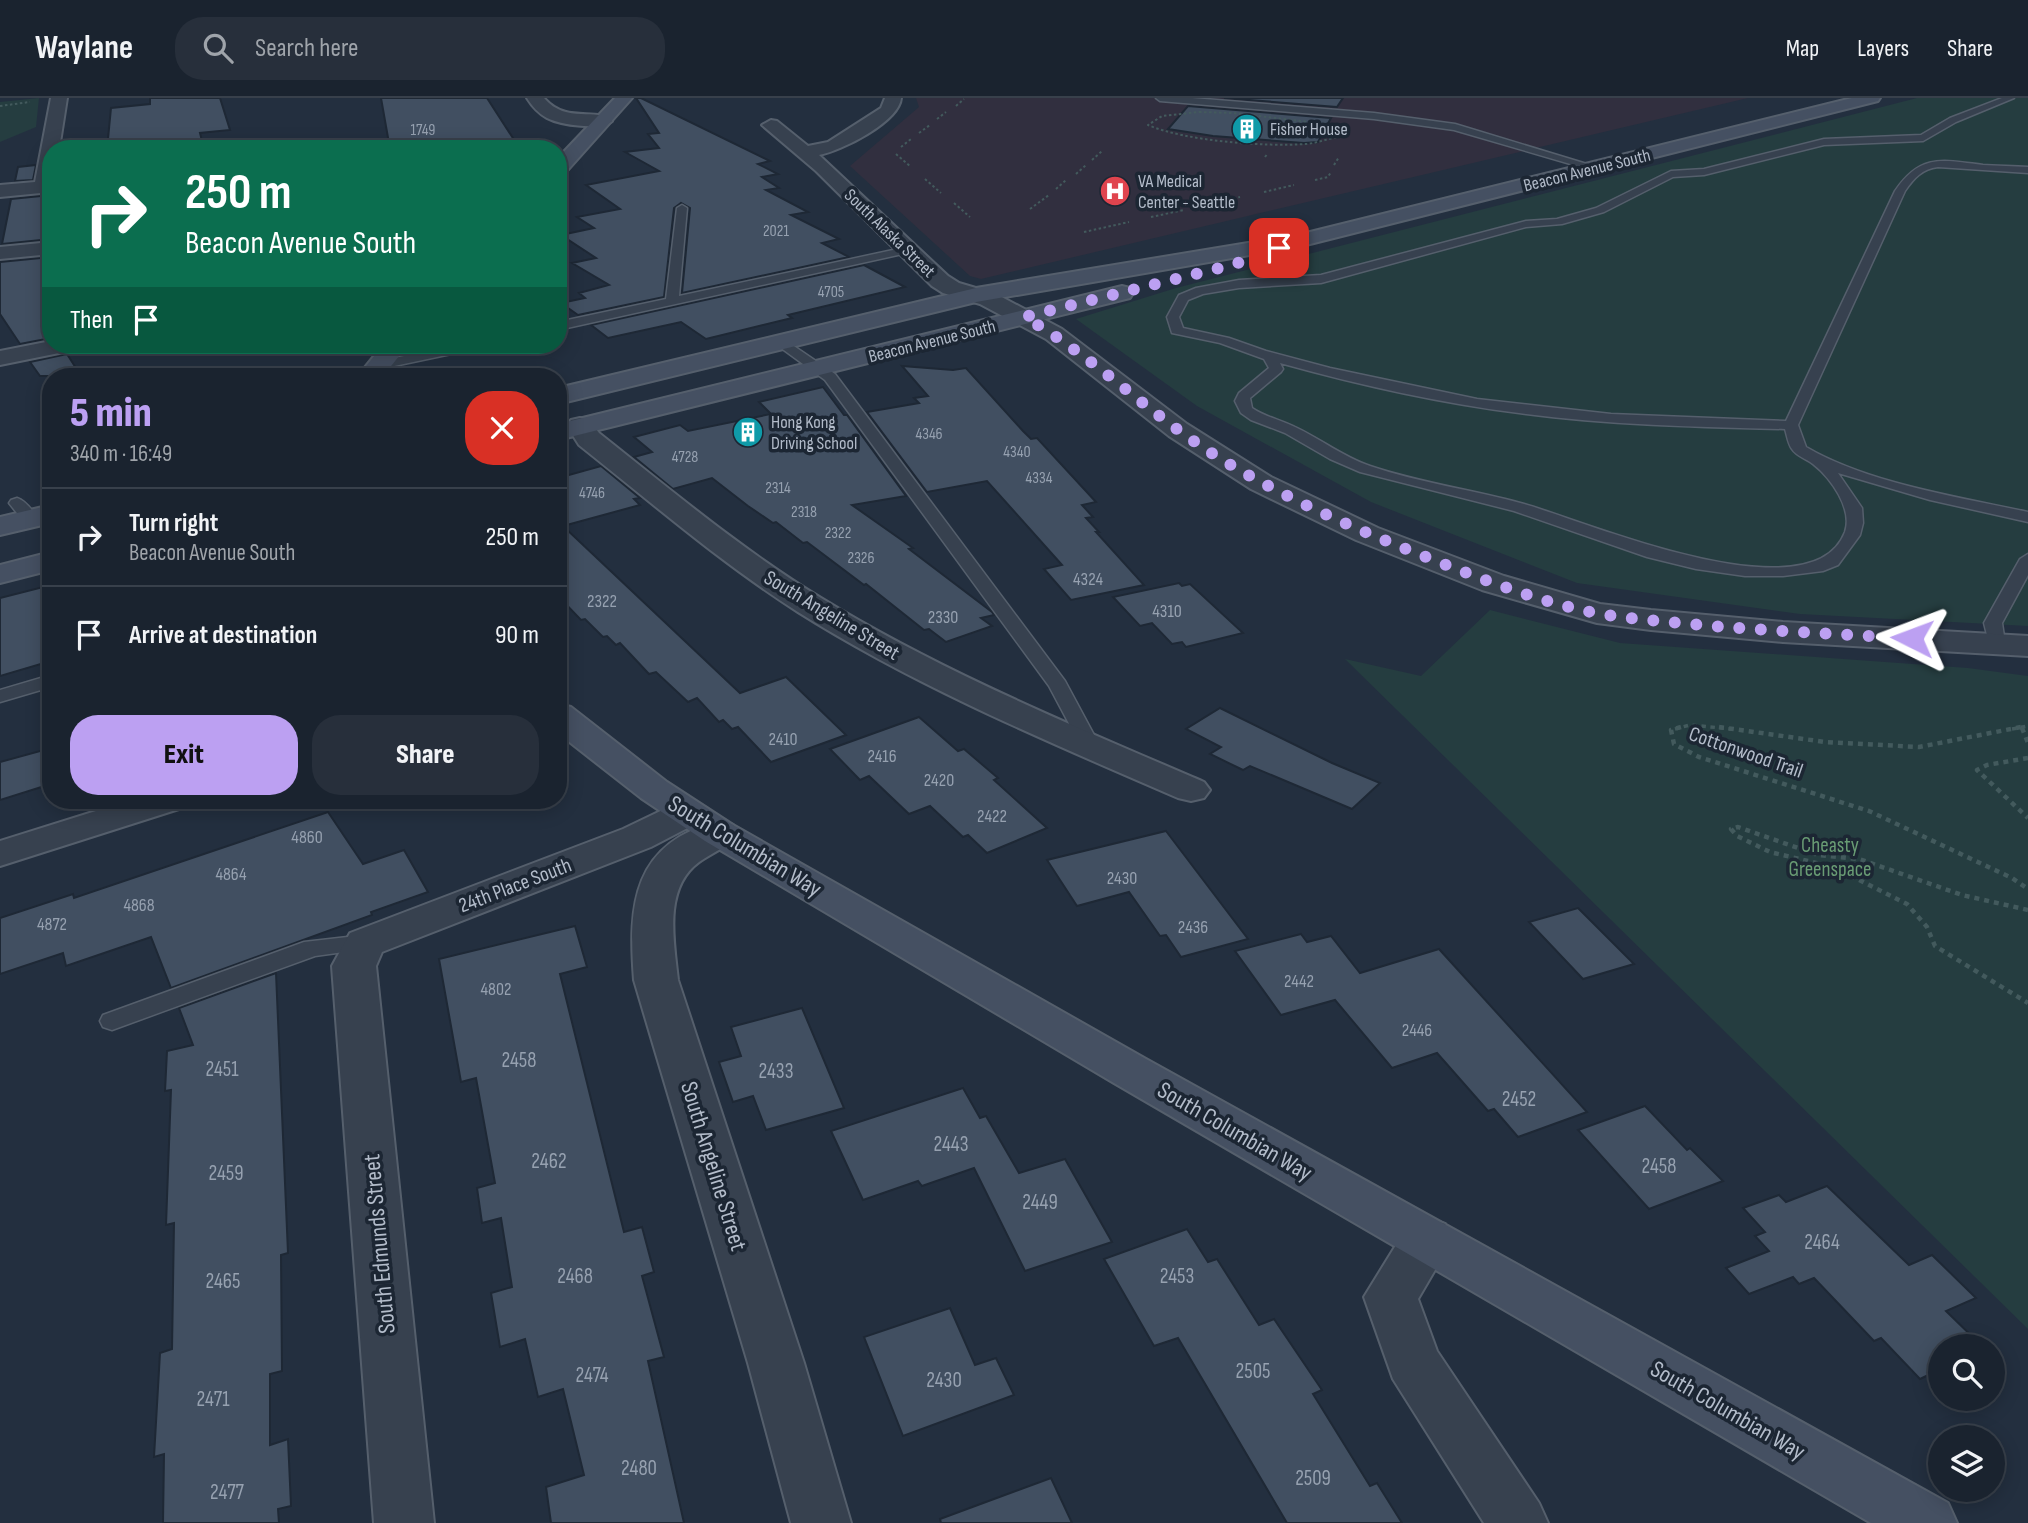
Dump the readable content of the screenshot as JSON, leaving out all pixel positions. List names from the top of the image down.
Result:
{
  "streets": {
    "main road": ["Beacon Avenue South", "South Columbian Way"],
    "street": [
      "South Alaska Street",
      "South Angeline Street",
      "24th Place South",
      "South Edmunds Street"
    ],
    "path": ["Cottonwood Trail"]
  },
  "crossings": [
    ["Beacon Avenue South", "South Alaska Street"],
    ["Beacon Avenue South", "South Angeline Street"],
    ["South Angeline Street", "South Columbian Way"],
    ["South Angeline Street", "24th Place South"],
    ["South Columbian Way", "24th Place South"],
    ["24th Place South", "South Edmunds Street"]
  ],
  "parks": ["Cheasty Greenspace"],
  "places": {
    "building": ["Fisher House", "Hong Kong Driving School"],
    "hospital": ["VA Medical Center - Seattle"]
  },
  "house_numbers": [
    "1749",
    "2021",
    "4705",
    "4346",
    "4340",
    "4728",
    "4334",
    "2314",
    "4746",
    "2318",
    "2322",
    "2326",
    "4324",
    "2322",
    "4310",
    "2330",
    "2410",
    "2416",
    "2420",
    "2422",
    "4860",
    "4864",
    "2430",
    "4868",
    "4872",
    "2436",
    "2442",
    "4802",
    "2446",
    "2458",
    "2451",
    "2433",
    "2452",
    "2443",
    "2462",
    "2458",
    "2459",
    "2449",
    "2464",
    "2468",
    "2453",
    "2465",
    "2505",
    "2474",
    "2430",
    "2471",
    "2480",
    "2509",
    "2477"
  ],
  "page": {
    "header": "Waylane",
    "search": "Search here",
    "nav": ["Map", "Layers", "Share"],
    "turn": ["250 m", "Beacon Avenue South"],
    "then": "Then",
    "heading": ["5 min", "340 m · 16:49"],
    "list": [
      {
        "name": "Turn right",
        "note": "Beacon Avenue South",
        "value": "250 m"
      },
      {
        "name": "Arrive at destination",
        "value": "90 m"
      }
    ],
    "buttons": ["Exit", "Share"]
  }
}
